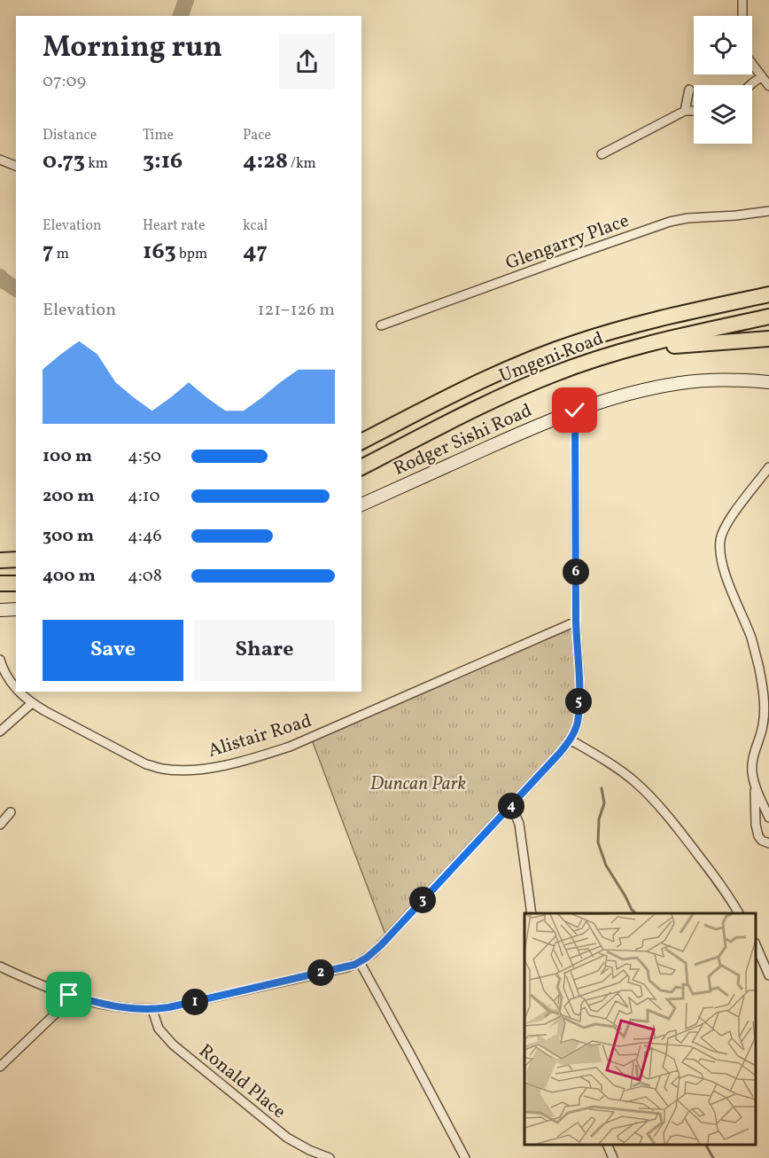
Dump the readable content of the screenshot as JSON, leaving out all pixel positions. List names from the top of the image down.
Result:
{
  "streets": {
    "highway": ["Umgeni Road"],
    "street": [
      "Glengarry Place",
      "Rodger Sishi Road",
      "Alistair Road",
      "Ronald Place"
    ]
  },
  "parks": ["Duncan Park"],
  "page": {
    "heading": ["Morning run", "07:09"],
    "stats": [
      ["Distance", "0.73 km"],
      ["Time", "3:16"],
      ["Pace", "4:28 /km"],
      ["Elevation", "7 m"],
      ["Heart rate", "163 bpm"],
      ["kcal", "47"]
    ],
    "chart": ["Elevation", "121–126 m"],
    "list": [
      {
        "name": "100 m",
        "note": "4:50"
      },
      {
        "name": "200 m",
        "note": "4:10"
      },
      {
        "name": "300 m",
        "note": "4:46"
      },
      {
        "name": "400 m",
        "note": "4:08"
      }
    ],
    "pins": [
      "6",
      "5",
      "4",
      "3",
      "2",
      "1"
    ],
    "buttons": ["Save", "Share"]
  }
}
